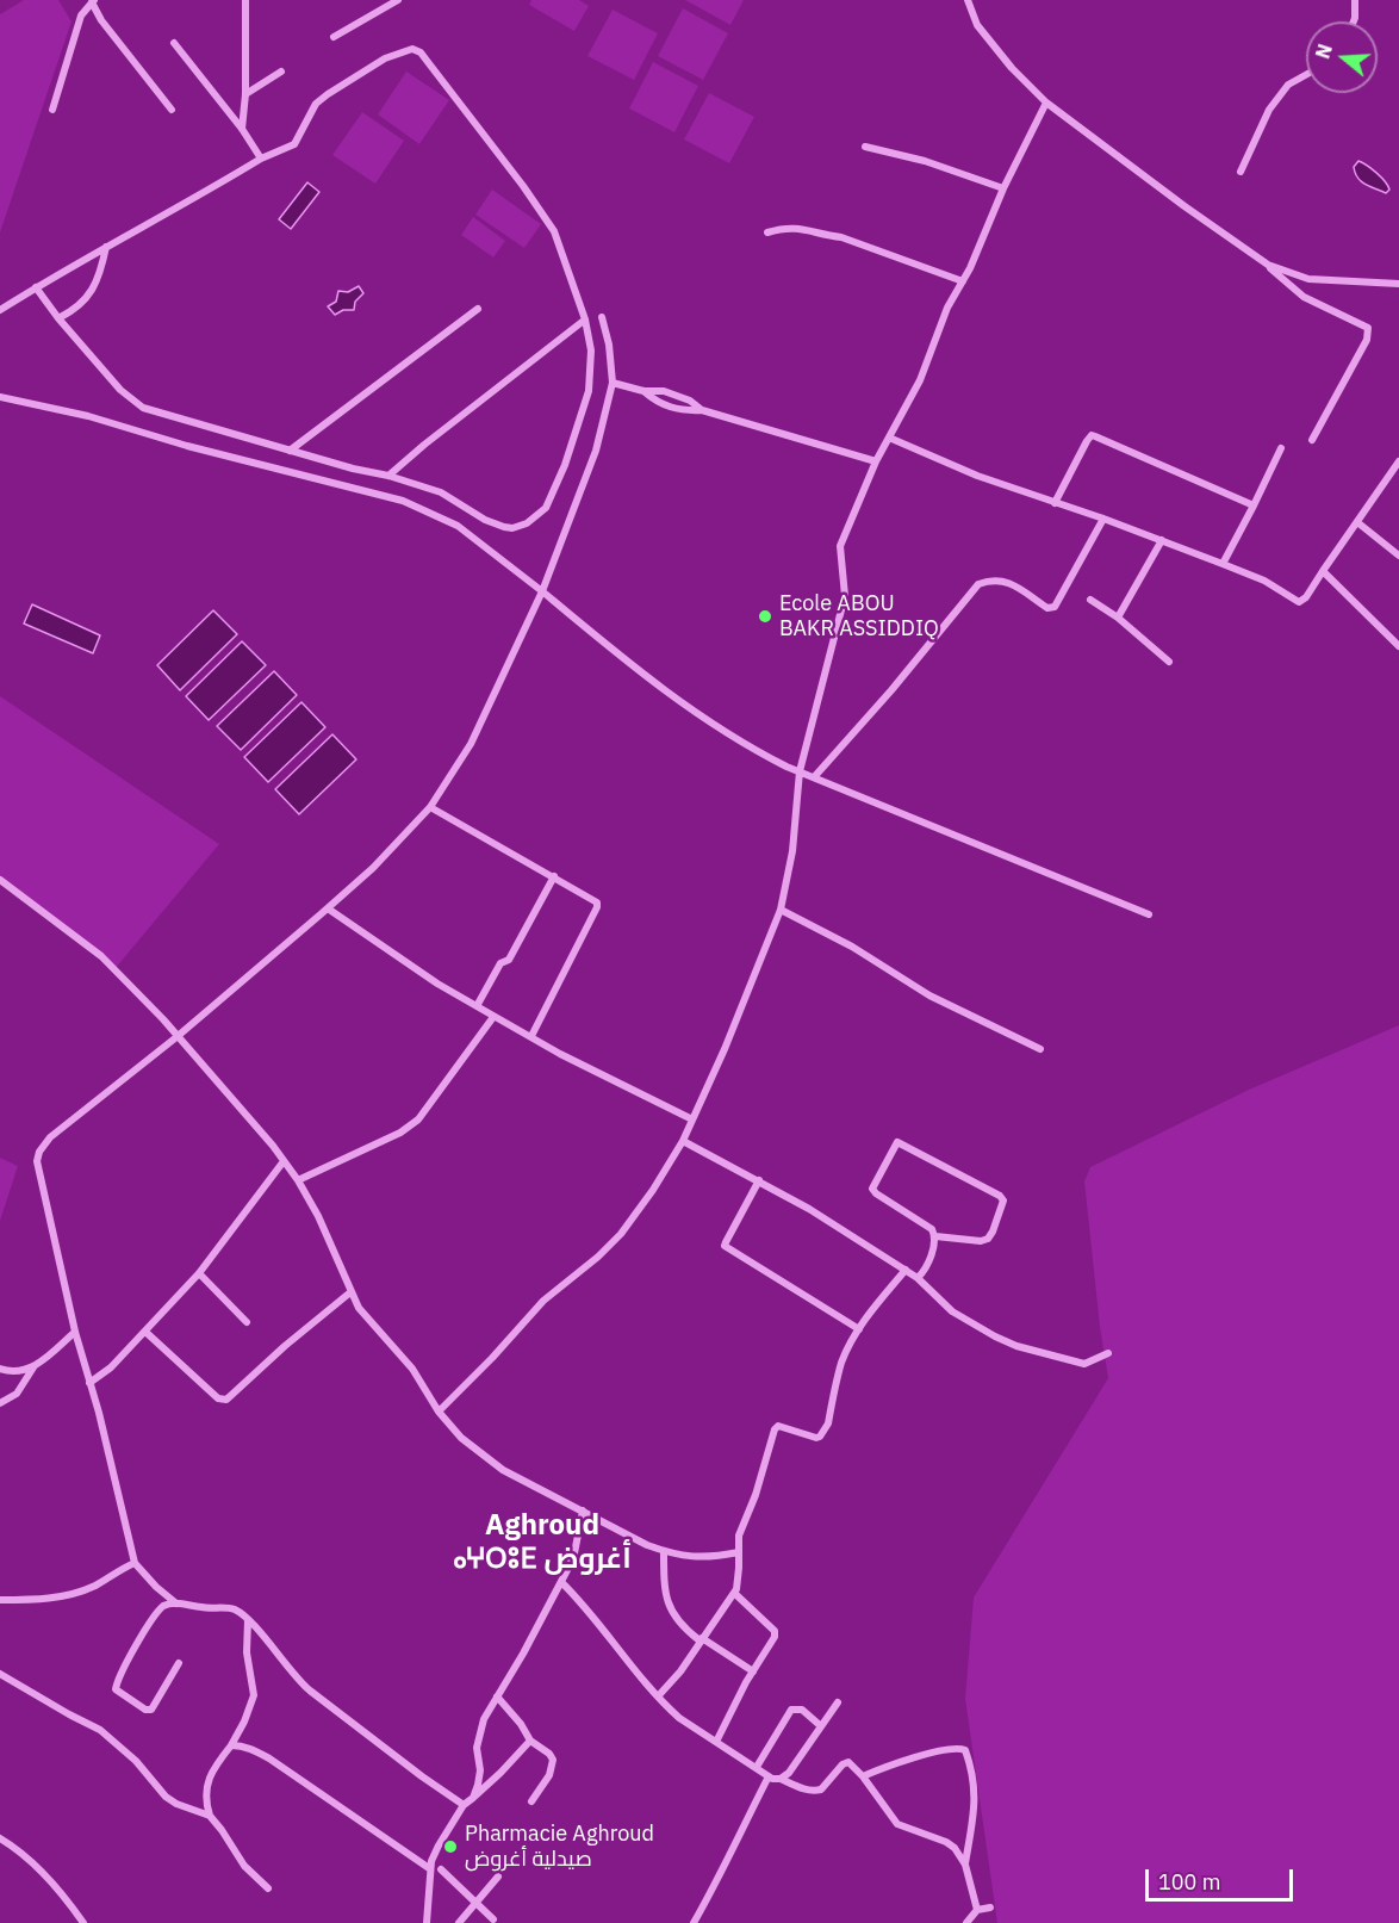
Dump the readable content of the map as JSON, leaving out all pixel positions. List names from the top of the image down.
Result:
{
  "districts": ["Aghroud ⴰⵖⵔⵓⴹ أغروض"],
  "places": ["Ecole ABOU BAKR ASSIDDIQ", "Pharmacie Aghroud صيدلية أغروض"],
  "scale_bar": "100 m",
  "north": "left"
}
